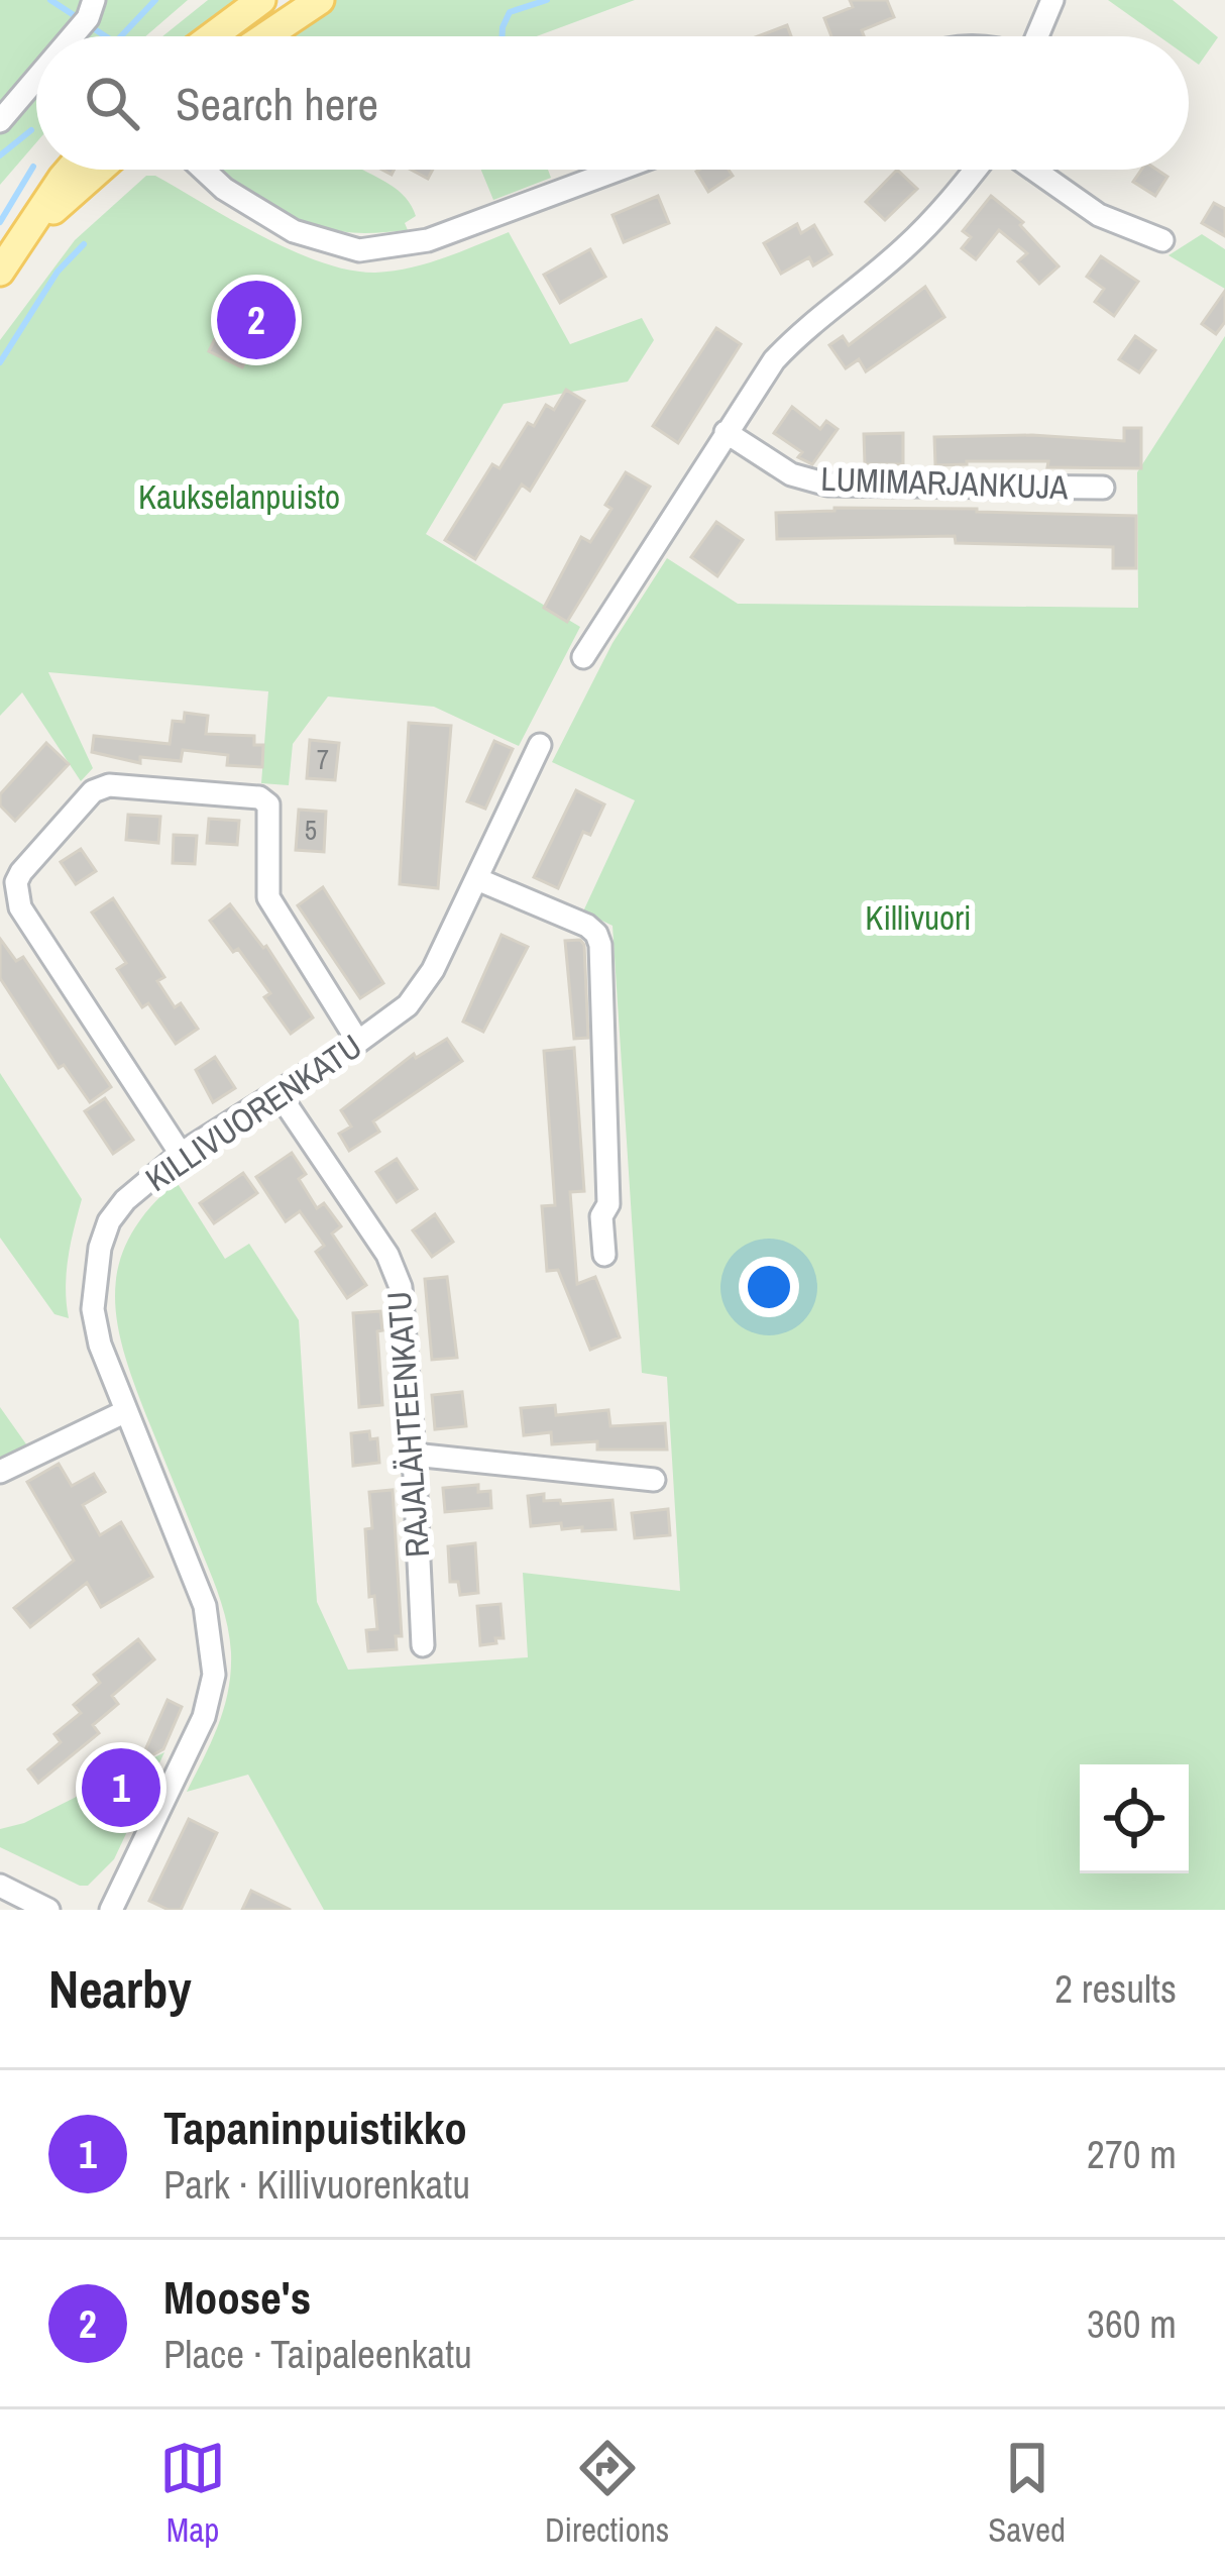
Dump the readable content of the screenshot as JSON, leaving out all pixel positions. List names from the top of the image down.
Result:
{
  "streets": {
    "street": ["LUMIMARJANKUJA", "KILLIVUORENKATU", "RAJALÄHTEENKATU"]
  },
  "crossings": [
    ["KILLIVUORENKATU", "RAJALÄHTEENKATU"]
  ],
  "parks": ["Kaukselanpuisto", "Killivuori"],
  "house_numbers": ["7", "5"],
  "page": {
    "search": "Search here",
    "pins": ["2", "1"],
    "heading": ["Nearby", "2 results"],
    "list": [
      {
        "mark": "1",
        "name": "Tapaninpuistikko",
        "note": "Park · Killivuorenkatu",
        "value": "270 m"
      },
      {
        "mark": "2",
        "name": "Moose's",
        "note": "Place · Taipaleenkatu",
        "value": "360 m"
      }
    ],
    "nav": ["Map", "Directions", "Saved"]
  }
}
